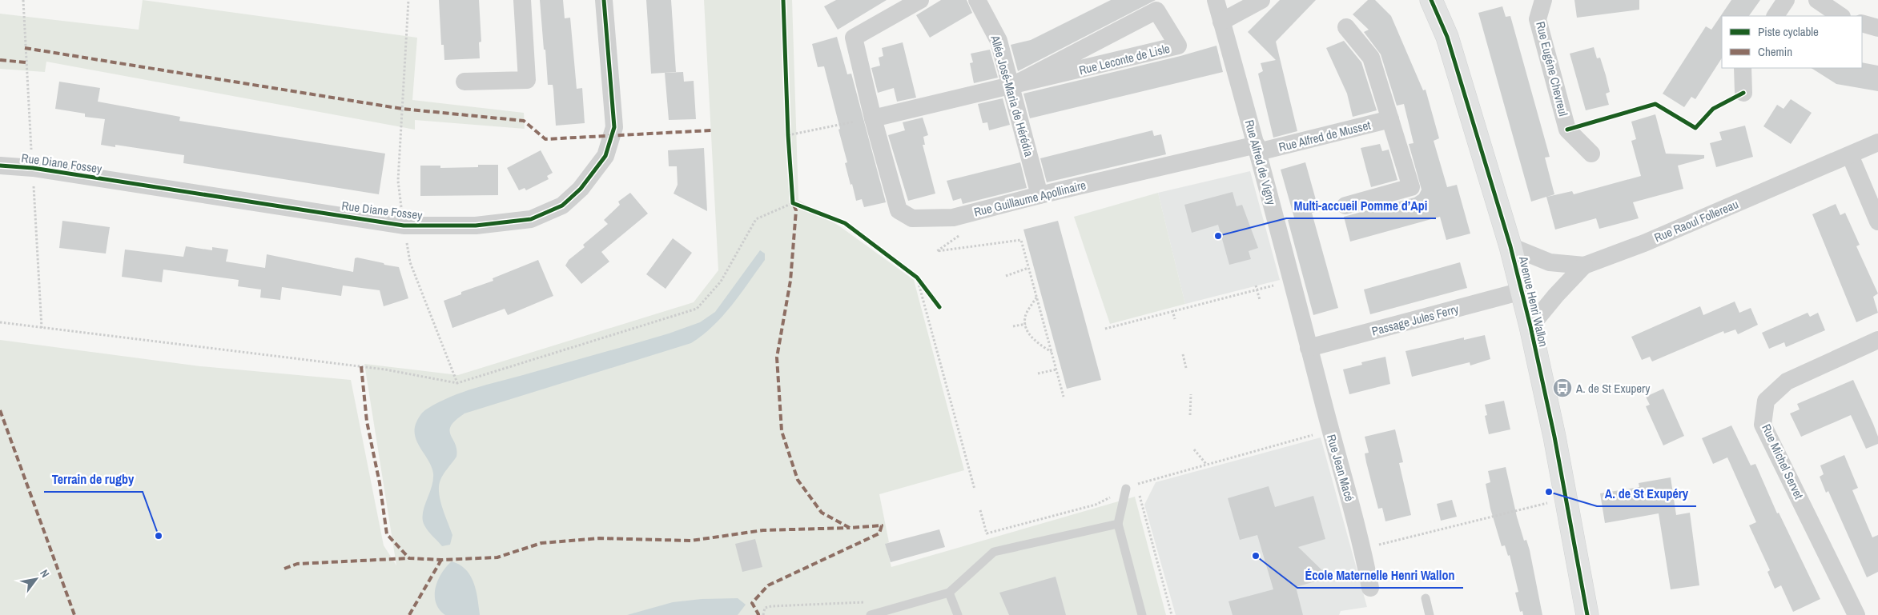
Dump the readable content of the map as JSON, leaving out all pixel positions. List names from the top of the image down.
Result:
{
  "streets": {
    "street": [
      "Rue Leconte de Lisle",
      "Rue Eugéne Chevreul",
      "Allée José-Maria de Hérédia",
      "Rue Alfred de Musset",
      "Rue Alfred de Vigny",
      "Rue Diane Fossey",
      "Rue Guillaume Apollinaire",
      "Rue Raoul Follereau",
      "Avenue Henri Wallon",
      "Passage Jules Ferry",
      "Rue Michel Servet",
      "Rue Jean Macé"
    ]
  },
  "crossings": [
    ["Rue Leconte de Lisle", "Allée José-Maria de Hérédia"],
    ["Rue Leconte de Lisle", "Rue Guillaume Apollinaire"],
    ["Allée José-Maria de Hérédia", "Rue Guillaume Apollinaire"],
    ["Rue Alfred de Musset", "Rue Alfred de Vigny"],
    ["Rue Alfred de Musset", "Rue Guillaume Apollinaire"],
    ["Rue Alfred de Vigny", "Rue Guillaume Apollinaire"],
    ["Rue Alfred de Vigny", "Passage Jules Ferry"],
    ["Rue Alfred de Vigny", "Rue Jean Macé"],
    ["Rue Raoul Follereau", "Avenue Henri Wallon"],
    ["Avenue Henri Wallon", "Passage Jules Ferry"],
    ["Passage Jules Ferry", "Rue Jean Macé"]
  ],
  "places": {
    "other": [
      "Multi-accueil Pomme d’Api",
      "A. de St Exupéry",
      "Terrain de rugby",
      "École Maternelle Henri Wallon"
    ],
    "bus stop": ["A. de St Exupery"]
  },
  "legend": ["Piste cyclable", "Chemin"],
  "north": "top right"
}
